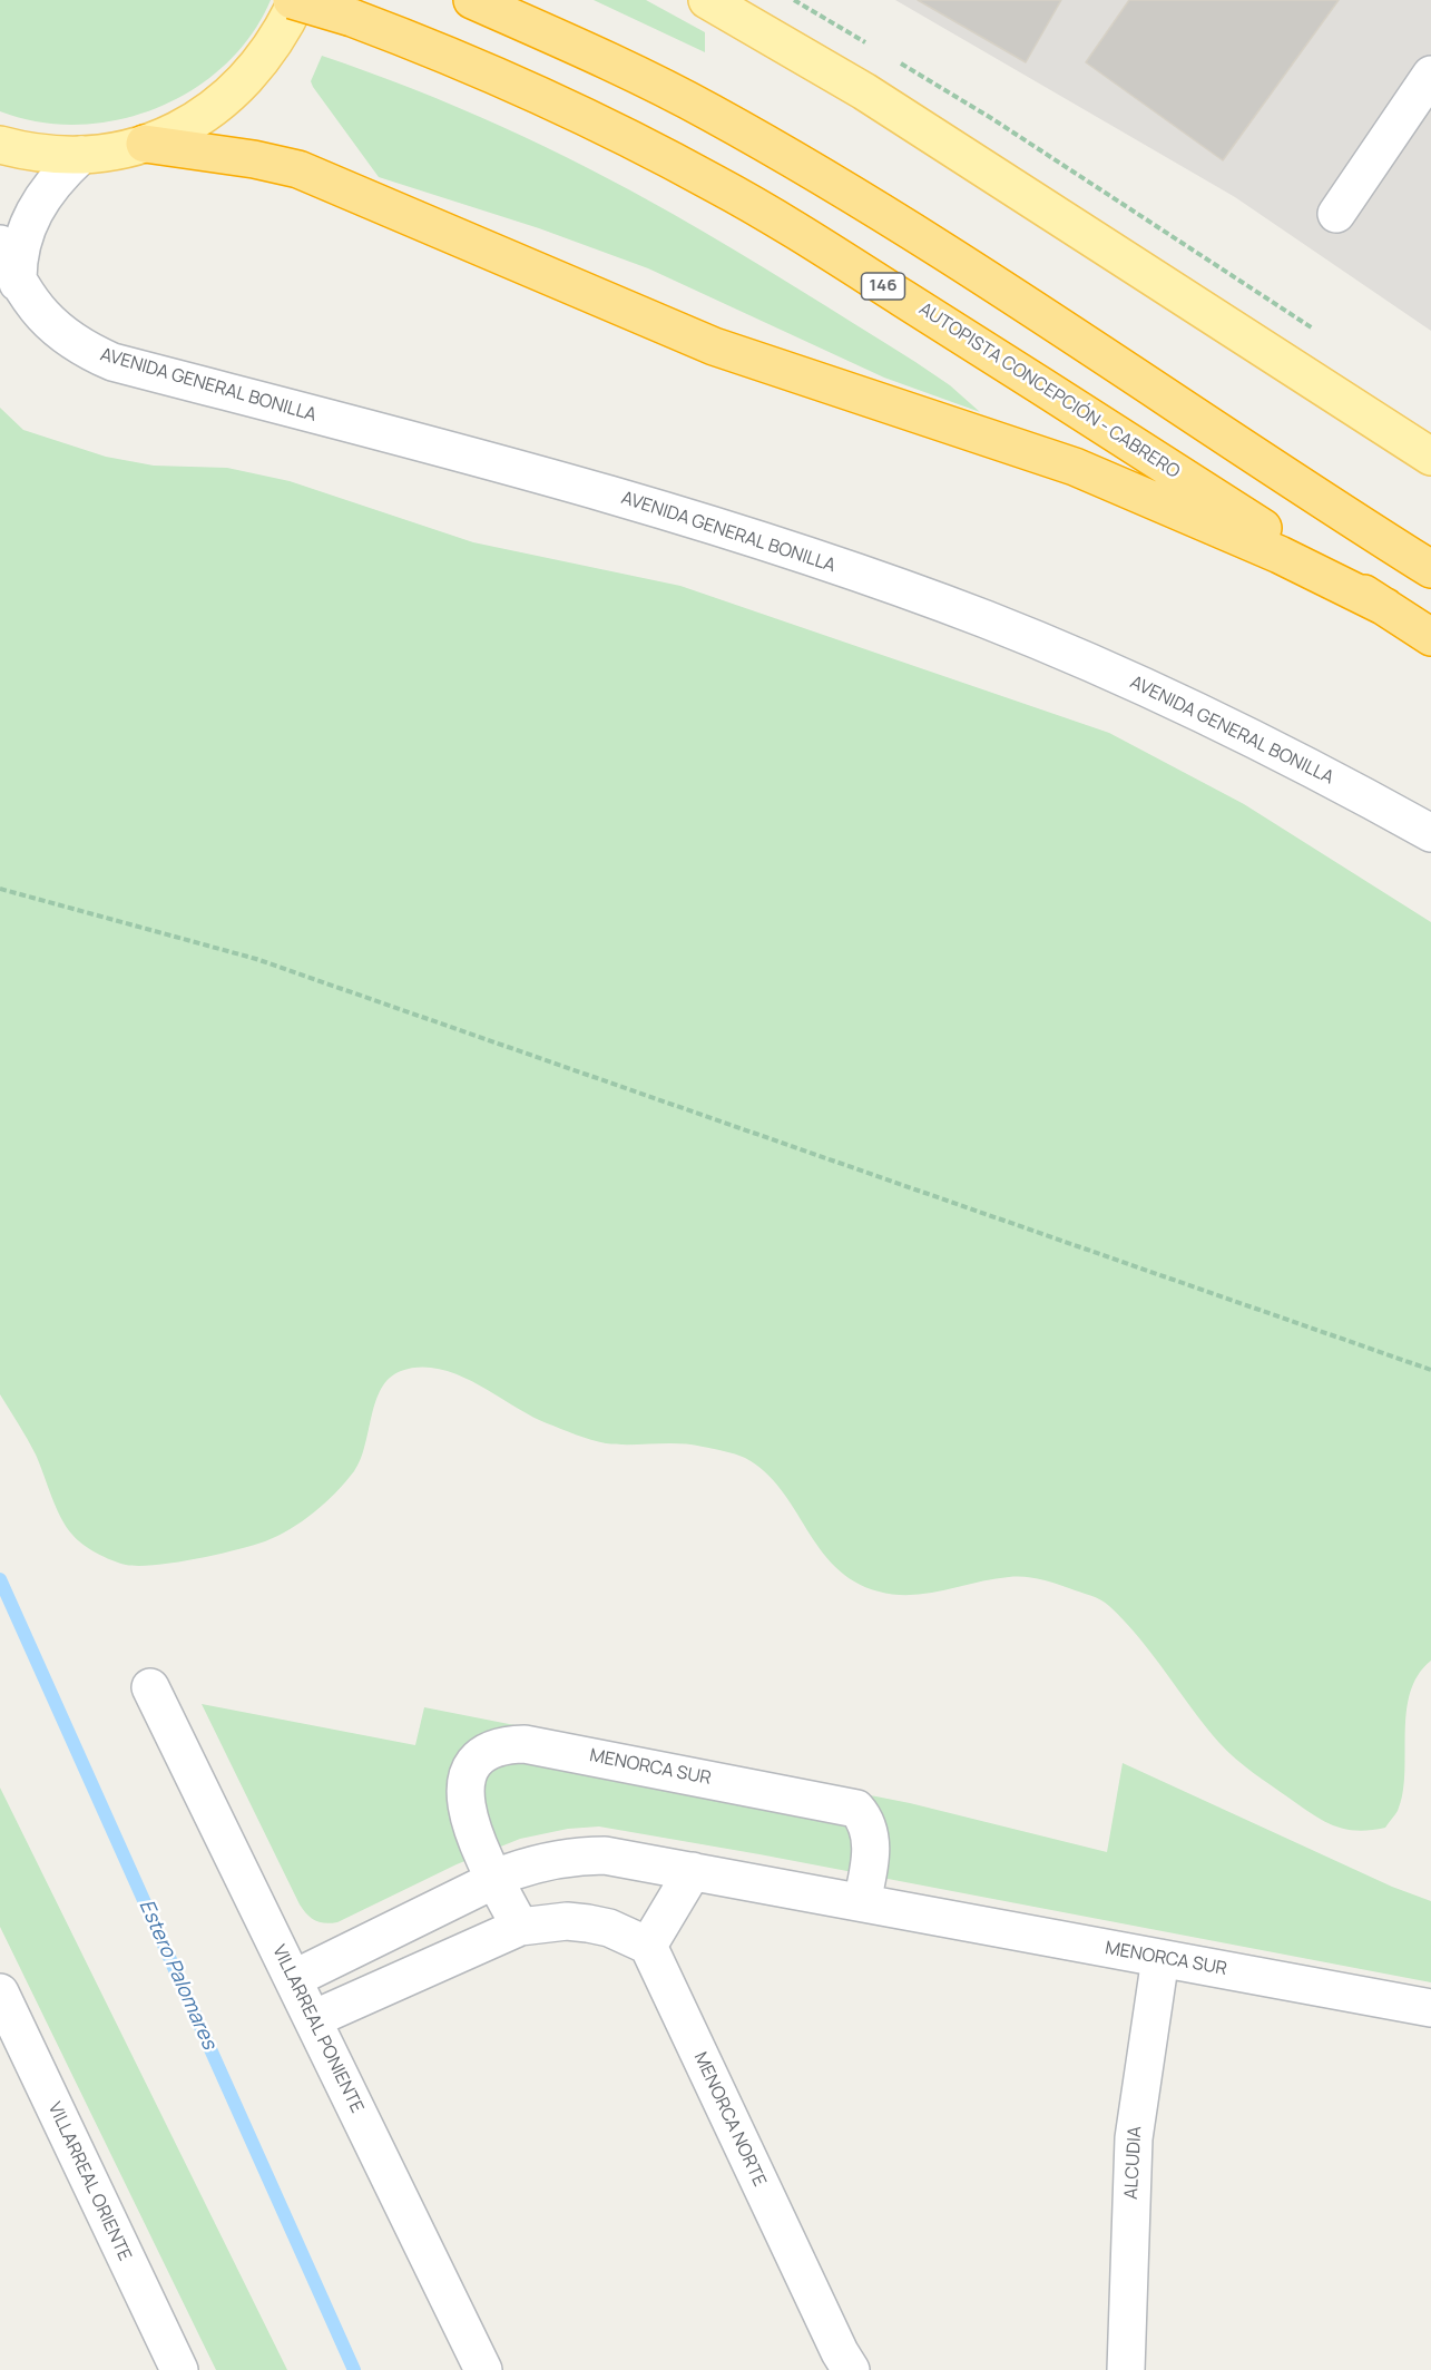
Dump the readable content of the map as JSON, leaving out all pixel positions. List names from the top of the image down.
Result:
{
  "streets": {
    "highway": ["146", "AUTOPISTA CONCEPCIÓN - CABRERO"],
    "street": [
      "AVENIDA GENERAL BONILLA",
      "MENORCA SUR",
      "VILLARREAL PONIENTE",
      "MENORCA NORTE",
      "ALCUDIA",
      "VILLARREAL ORIENTE"
    ]
  },
  "crossings": [
    ["MENORCA SUR", "VILLARREAL PONIENTE"],
    ["MENORCA SUR", "ALCUDIA"]
  ],
  "water": ["Estero Palomares"]
}
